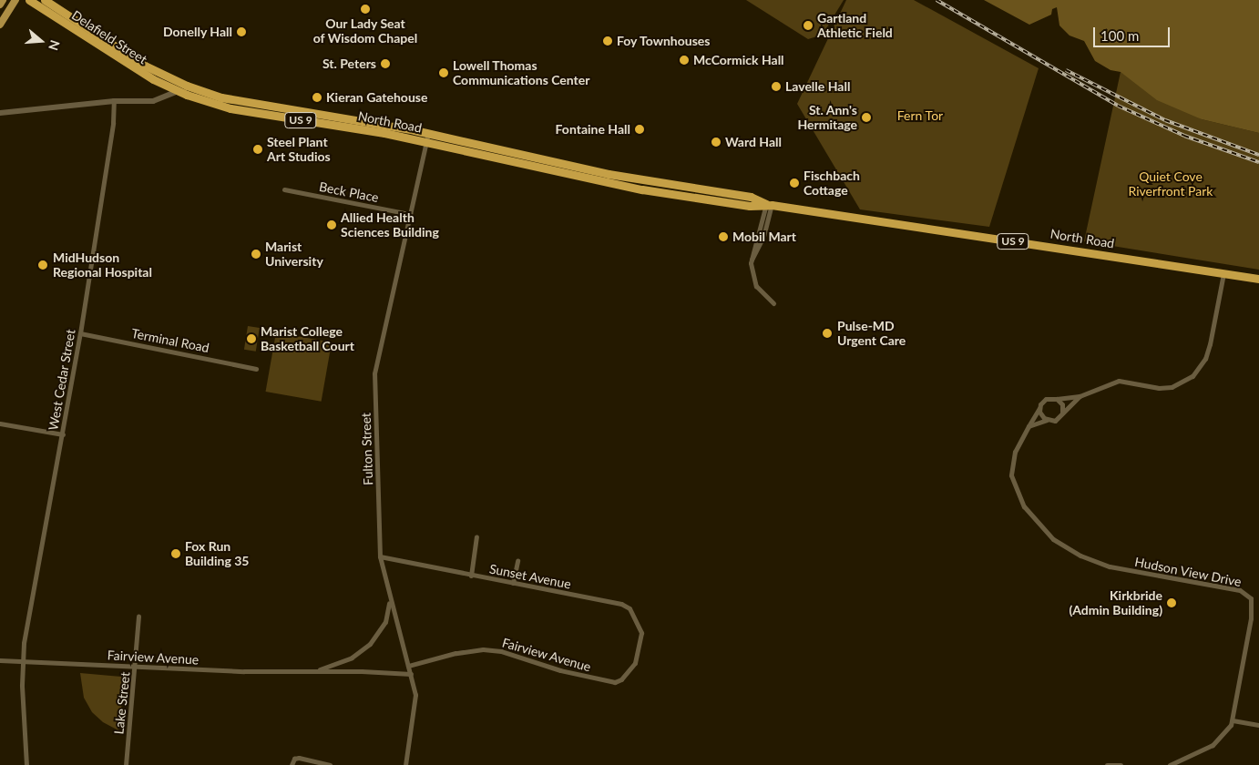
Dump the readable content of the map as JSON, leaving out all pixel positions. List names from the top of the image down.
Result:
{
  "streets": {
    "highway": ["Delafield Street", "US 9", "North Road"],
    "street": [
      "Beck Place",
      "Terminal Road",
      "West Cedar Street",
      "Fulton Street",
      "Hudson View Drive",
      "Sunset Avenue",
      "Fairview Avenue",
      "Lake Street"
    ]
  },
  "crossings": [
    ["Delafield Street", "North Road"],
    ["North Road", "Fulton Street"],
    ["Beck Place", "Fulton Street"],
    ["Terminal Road", "West Cedar Street"],
    ["West Cedar Street", "Fairview Avenue"],
    ["Fulton Street", "Sunset Avenue"],
    ["Fulton Street", "Fairview Avenue"],
    ["Sunset Avenue", "Fairview Avenue"],
    ["Fairview Avenue", "Lake Street"]
  ],
  "parks": ["Fern Tor", "Quiet Cove Riverfront Park"],
  "places": [
    "Our Lady Seat of Wisdom Chapel",
    "Gartland Athletic Field",
    "Donelly Hall",
    "Foy Townhouses",
    "McCormick Hall",
    "St. Peters",
    "Lowell Thomas Communications Center",
    "Lavelle Hall",
    "Kieran Gatehouse",
    "St. Ann's Hermitage",
    "Fontaine Hall",
    "Ward Hall",
    "Steel Plant Art Studios",
    "Fischbach Cottage",
    "Allied Health Sciences Building",
    "Mobil Mart",
    "Marist University",
    "MidHudson Regional Hospital",
    "Pulse-MD Urgent Care",
    "Marist College Basketball Court",
    "Fox Run Building 35",
    "Kirkbride (Admin Building)"
  ],
  "scale_bar": "100 m",
  "north": "right"
}
